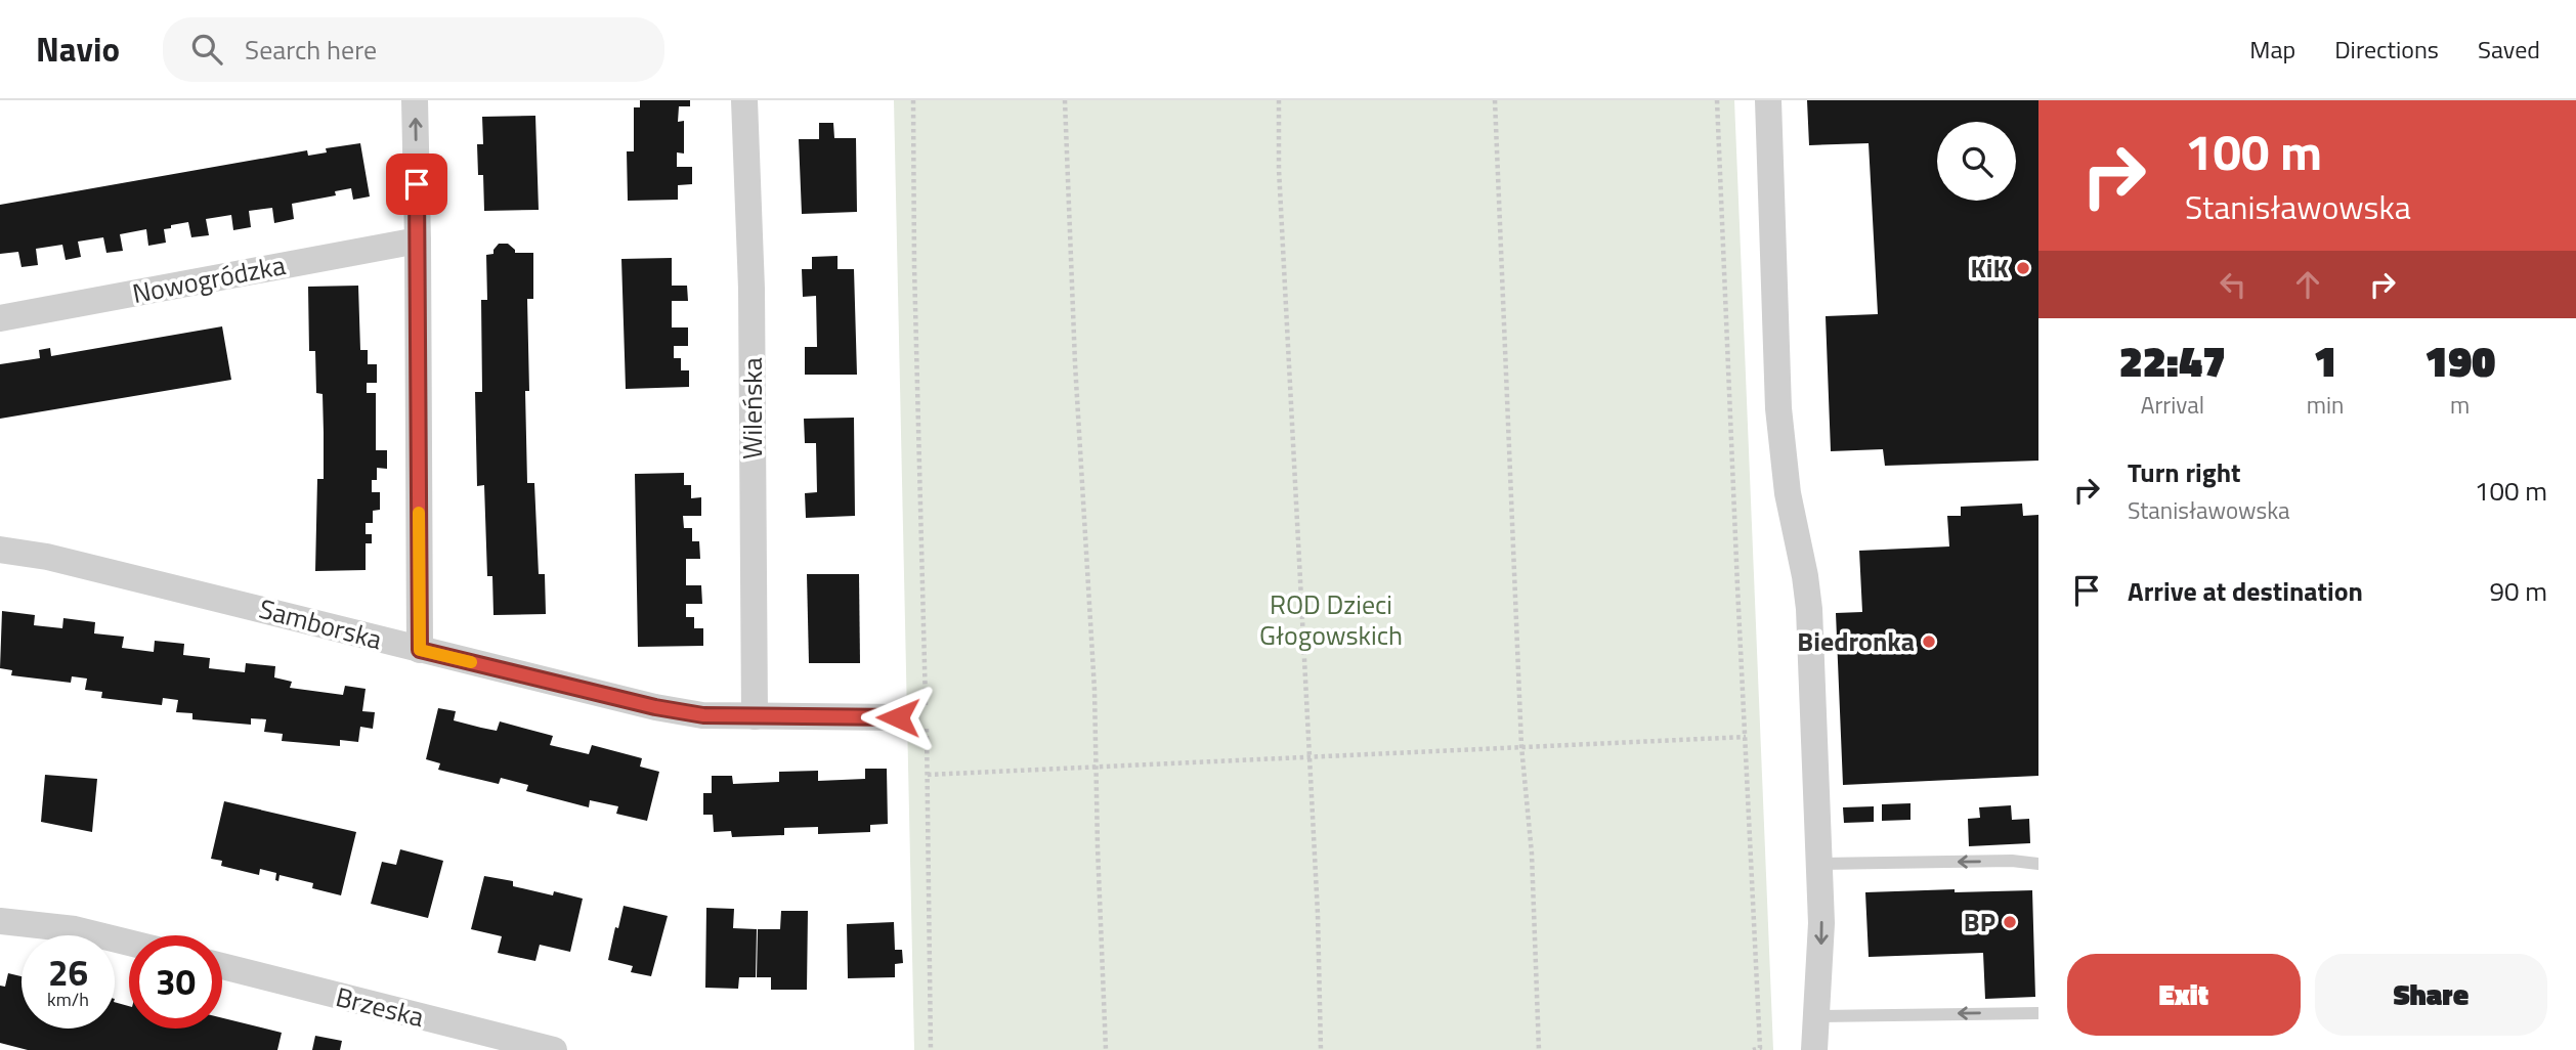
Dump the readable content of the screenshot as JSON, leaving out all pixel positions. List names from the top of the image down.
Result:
{
  "streets": {
    "street": [
      "Nowogródzka",
      "Wileńska",
      "Samborska",
      "Brzeska"
    ]
  },
  "crossings": [
    ["Wileńska", "Samborska"]
  ],
  "parks": ["ROD Dzieci Głogowskich"],
  "places": ["KiK", "Biedronka", "BP"],
  "page": {
    "header": "Navio",
    "search": "Search here",
    "nav": ["Map", "Directions", "Saved"],
    "turn": ["100 m", "Stanisławowska"],
    "eta": [
      "22:47",
      "Arrival",
      "1",
      "min",
      "190",
      "m"
    ],
    "list": [
      {
        "name": "Turn right",
        "note": "Stanisławowska",
        "value": "100 m"
      },
      {
        "name": "Arrive at destination",
        "value": "90 m"
      }
    ],
    "speed": "26 km/h",
    "limit": "30",
    "buttons": ["Exit", "Share"]
  }
}
